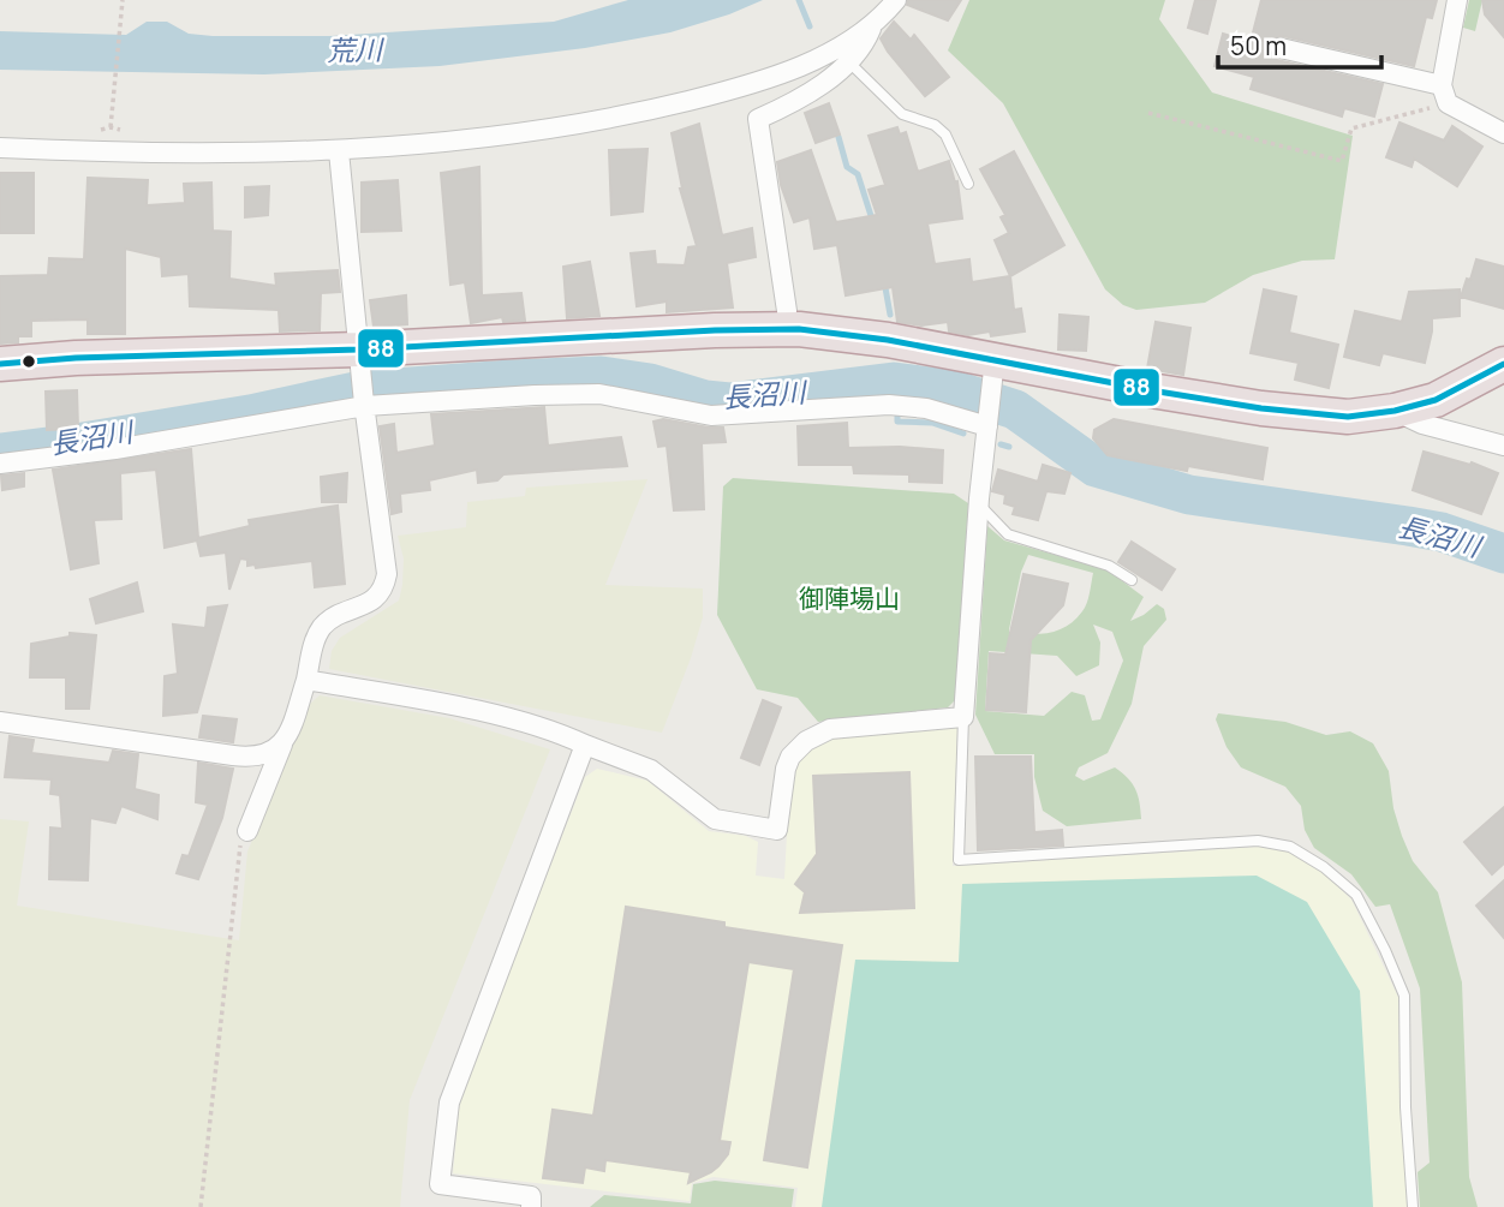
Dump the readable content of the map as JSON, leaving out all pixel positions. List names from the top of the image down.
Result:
{
  "water": ["荒川", "長沼川"],
  "parks": ["御陣場山"],
  "lines": ["transit line 88"],
  "scale_bar": "50 m"
}
